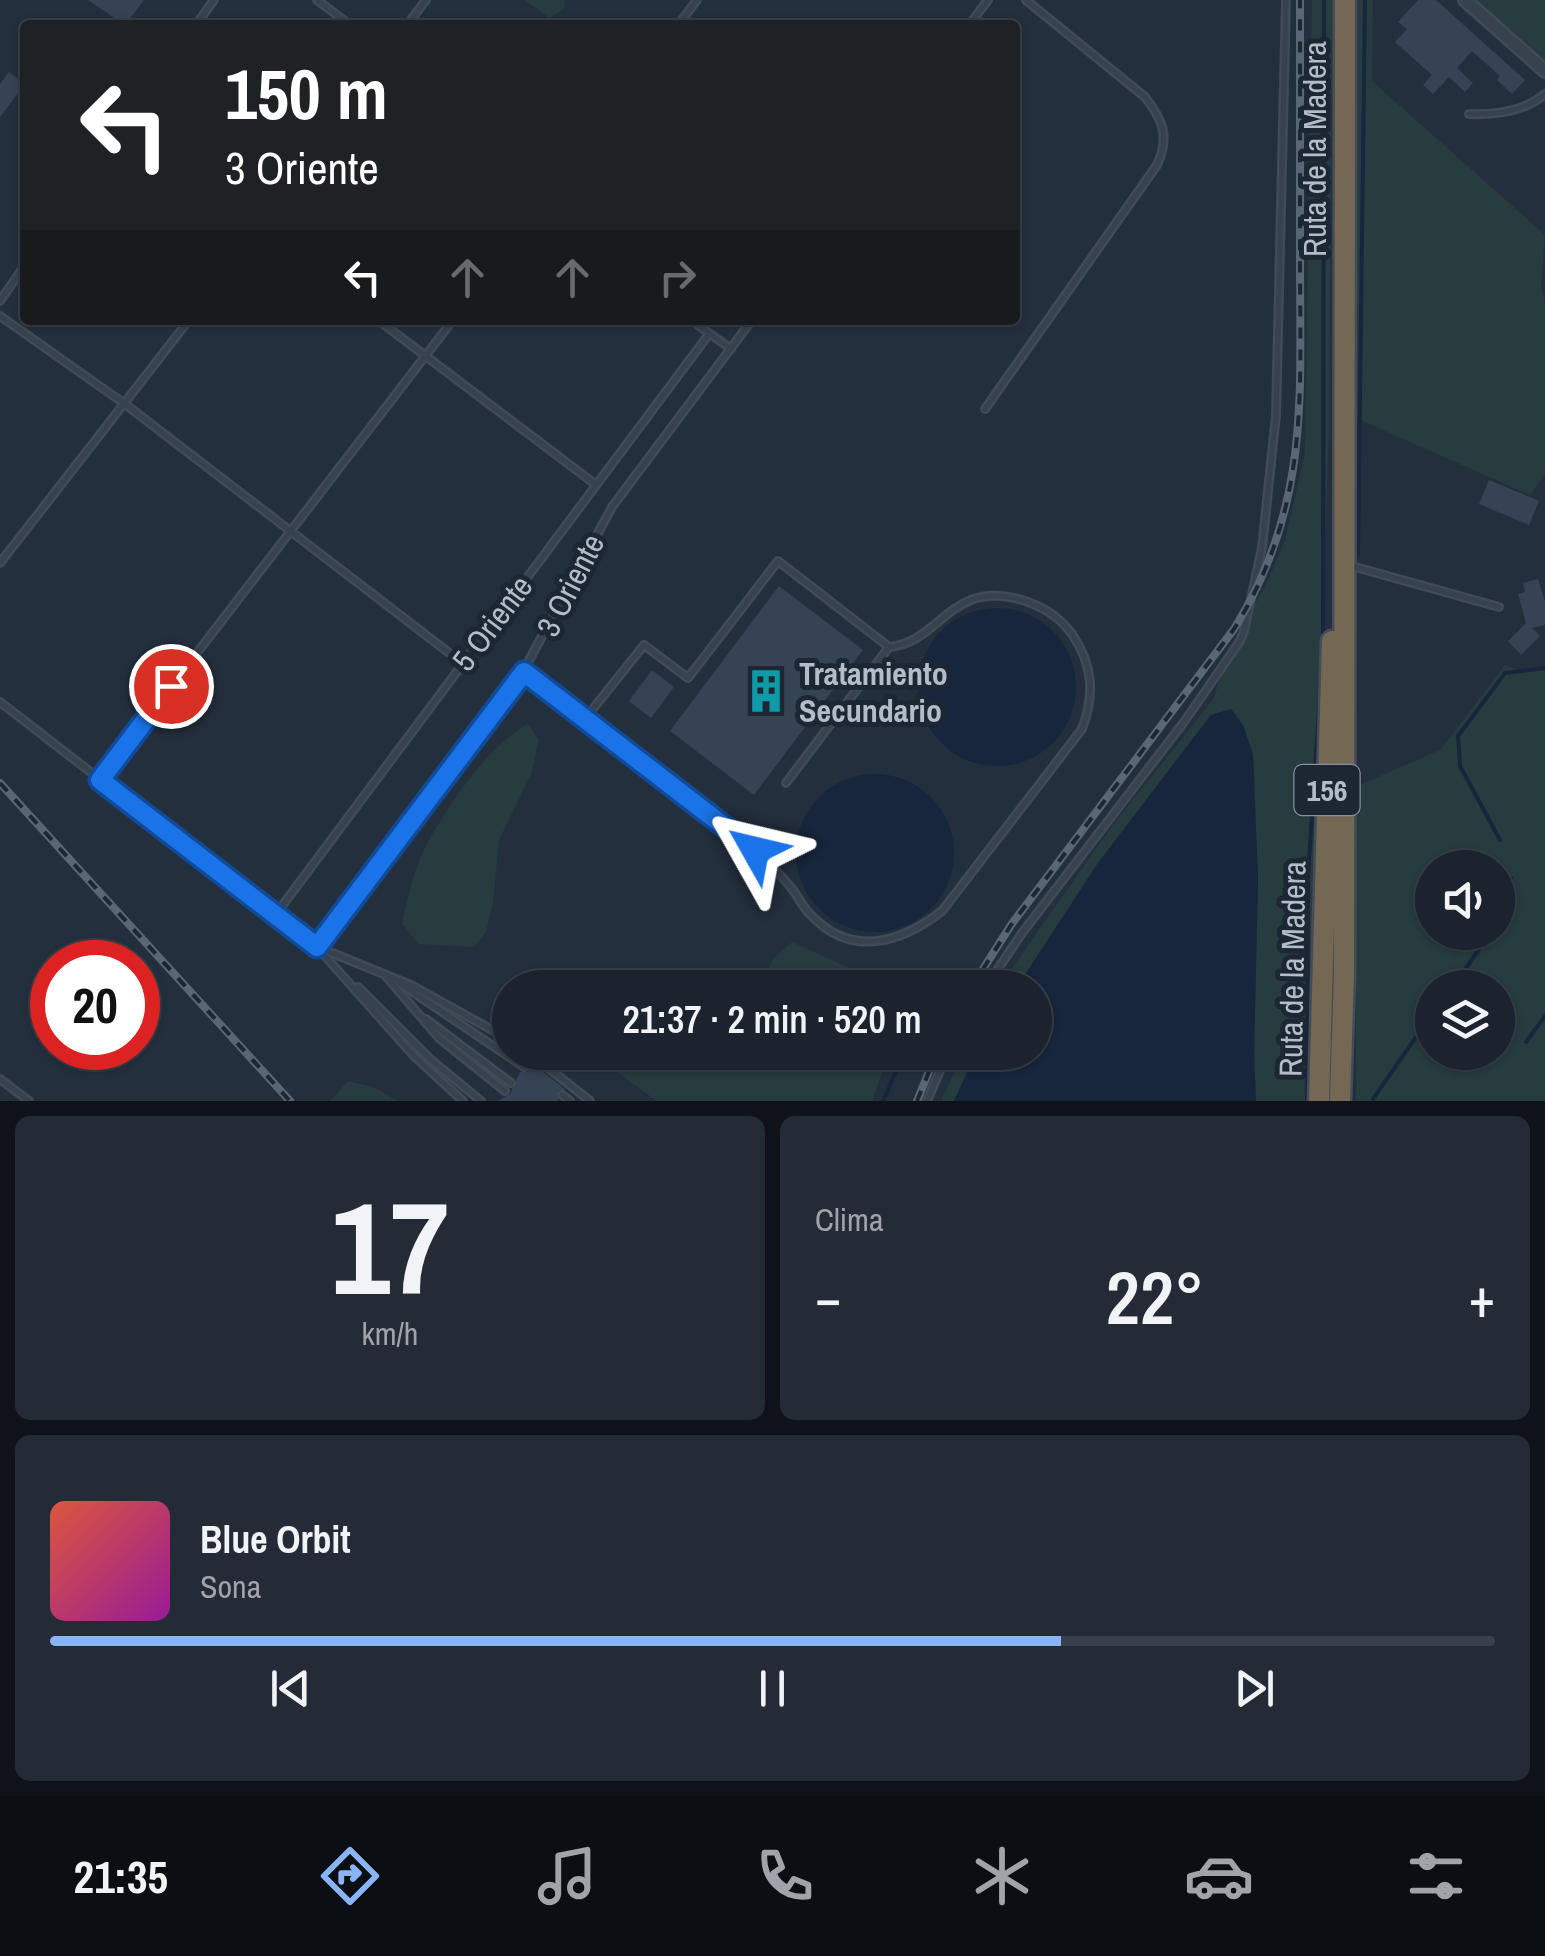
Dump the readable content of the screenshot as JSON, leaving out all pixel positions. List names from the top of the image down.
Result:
{
  "streets": {
    "highway": ["Ruta de la Madera", "156"],
    "lane": ["3 Oriente", "5 Oriente"]
  },
  "places": {
    "building": ["Tratamiento Secundario"]
  },
  "page": {
    "turn": ["150 m", "3 Oriente"],
    "limit": "20",
    "trip": "21:37 · 2 min · 520 m",
    "tile": [
      ["17", "km/h"],
      "Clima"
    ],
    "heat": ["−", "22°", "+"],
    "song": ["Blue Orbit", "Sona"],
    "tabs": "21:35"
  }
}
